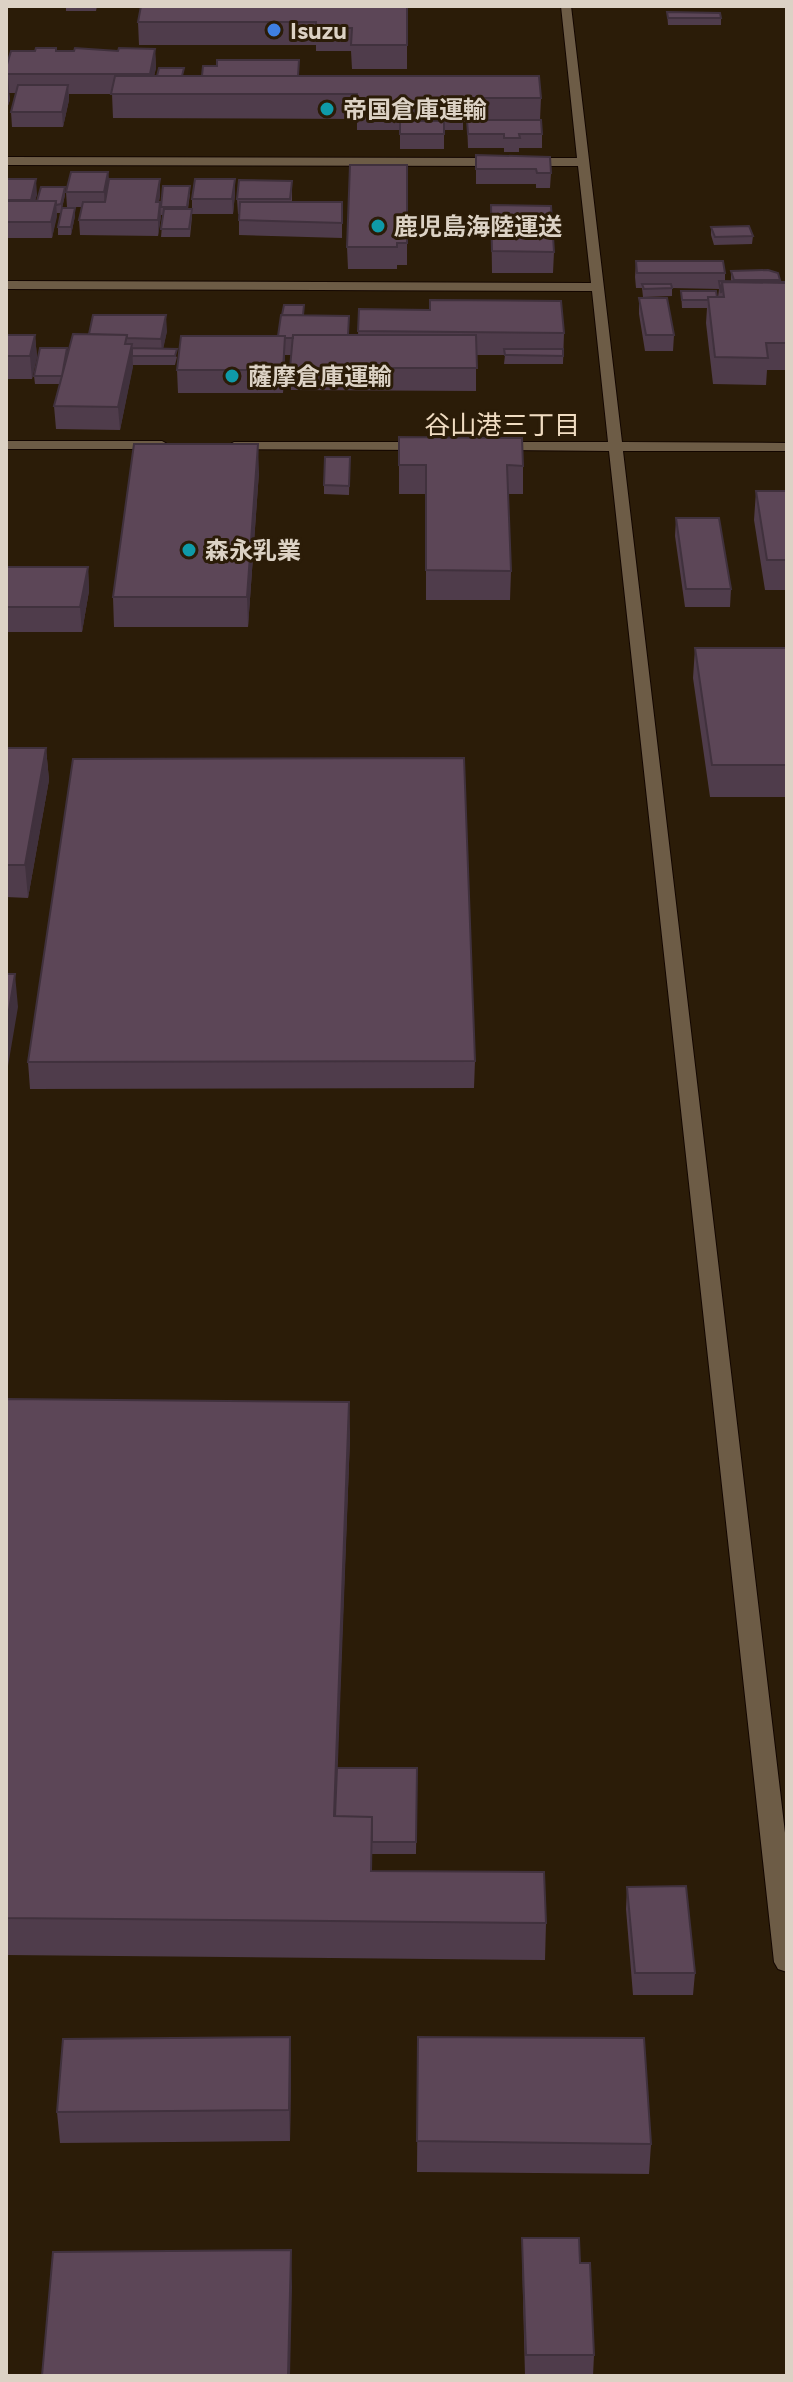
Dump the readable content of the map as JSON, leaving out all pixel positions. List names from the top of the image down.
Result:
{
  "districts": ["谷山港三丁目"],
  "places": [
    "Isuzu",
    "帝国倉庫運輸",
    "鹿児島海陸運送",
    "薩摩倉庫運輸",
    "森永乳業"
  ]
}
